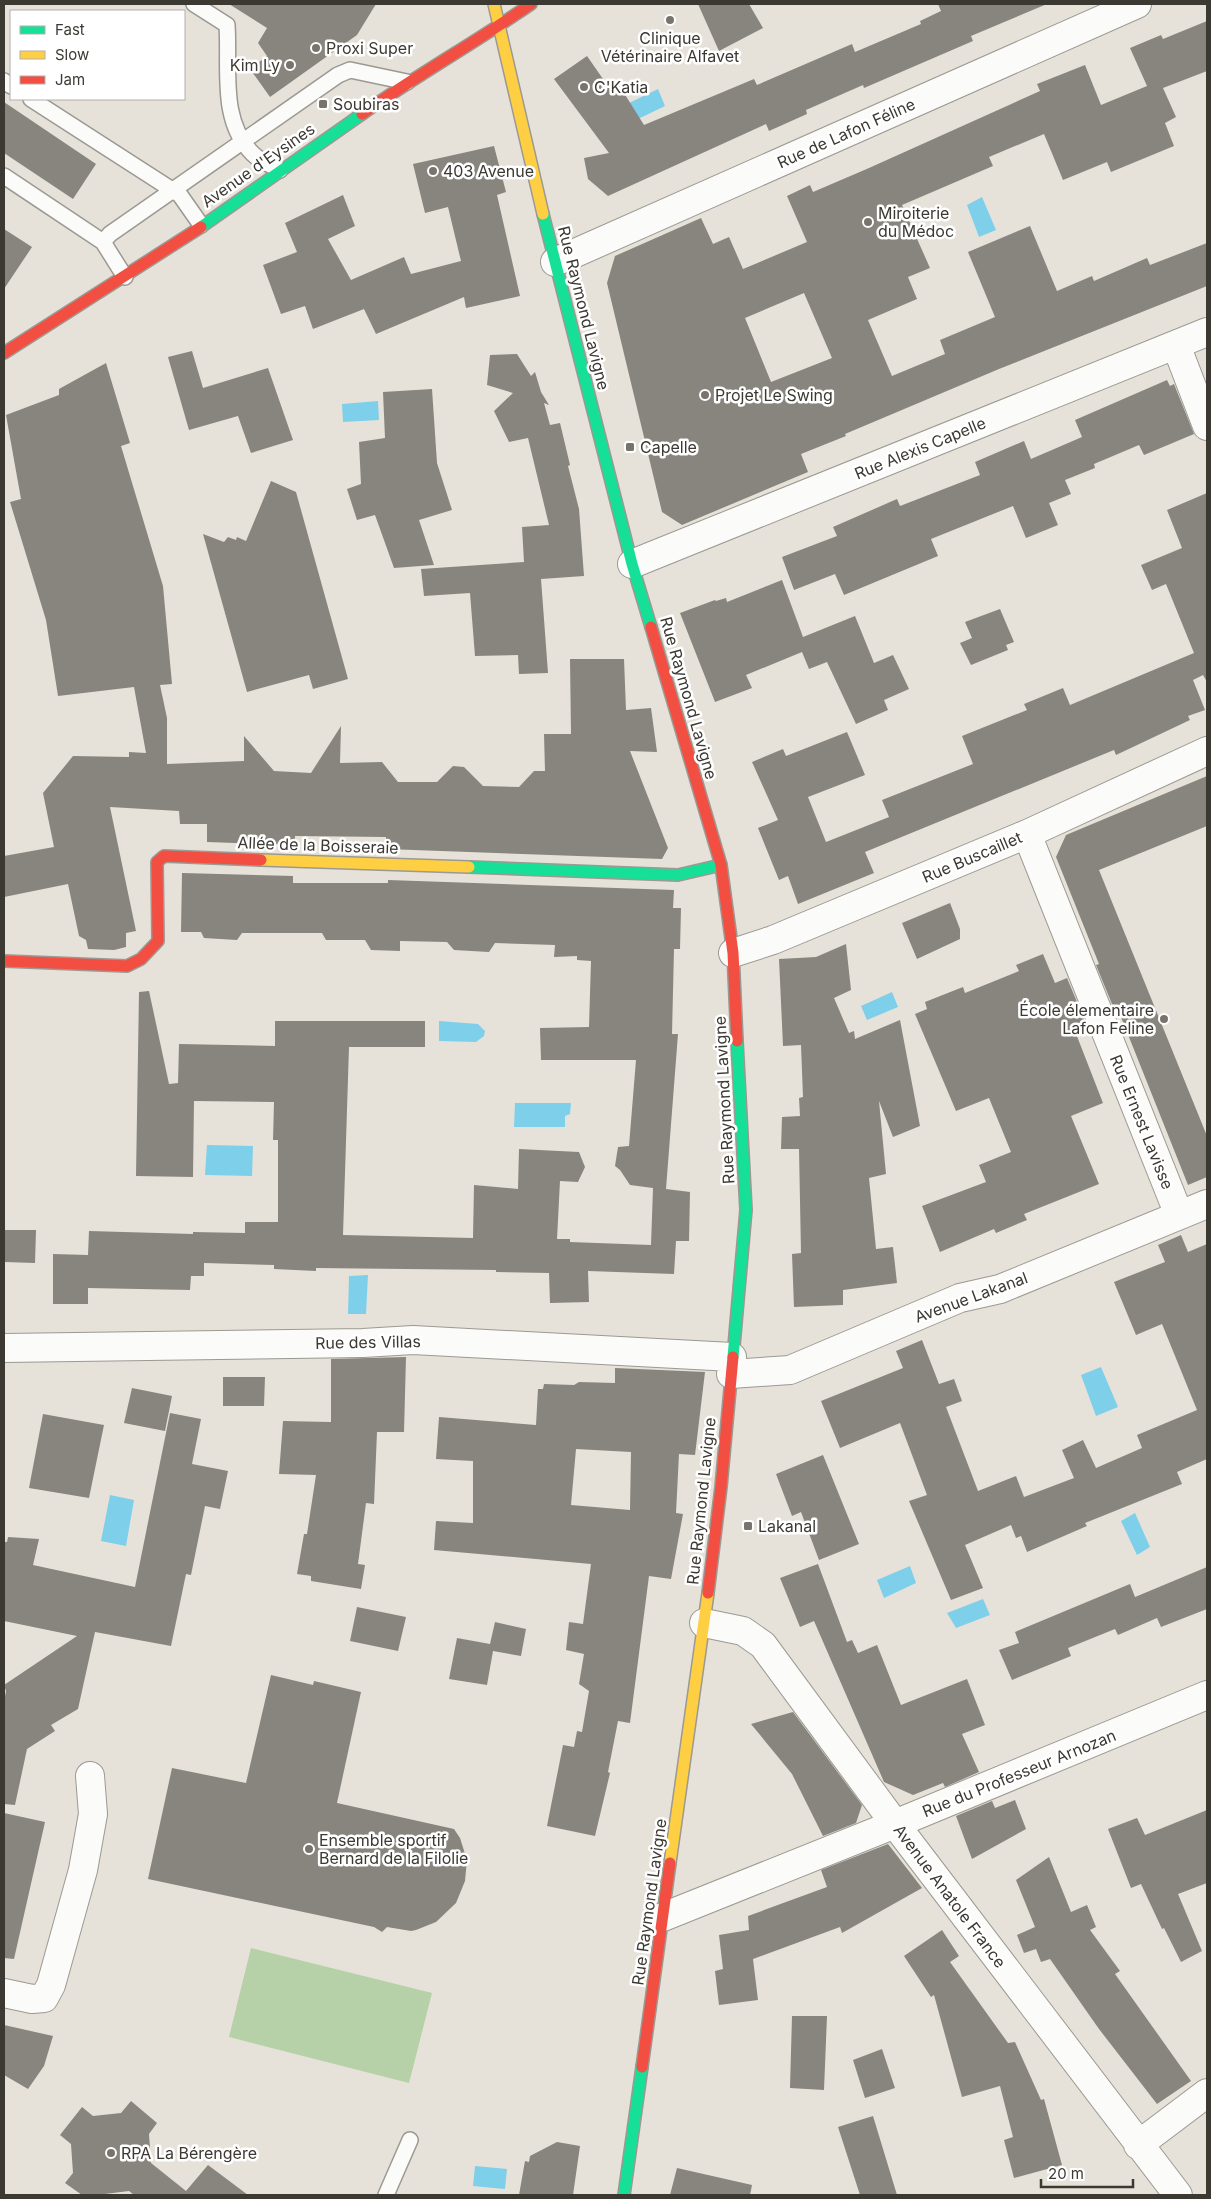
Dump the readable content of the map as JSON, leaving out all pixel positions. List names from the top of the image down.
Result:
{
  "streets": {
    "street": [
      "Rue de Lafon Féline",
      "Avenue d'Eysines",
      "Rue Raymond Lavigne",
      "Rue Alexis Capelle",
      "Allée de la Boisseraie",
      "Rue Buscaillet",
      "Rue Ernest Lavisse",
      "Avenue Lakanal",
      "Rue des Villas",
      "Rue du Professeur Arnozan",
      "Avenue Anatole France"
    ]
  },
  "crossings": [
    ["Rue de Lafon Féline", "Rue Raymond Lavigne"],
    ["Avenue d'Eysines", "Rue Raymond Lavigne"],
    ["Rue Raymond Lavigne", "Rue Alexis Capelle"],
    ["Rue Raymond Lavigne", "Allée de la Boisseraie"],
    ["Rue Raymond Lavigne", "Rue Buscaillet"],
    ["Rue Raymond Lavigne", "Avenue Lakanal"],
    ["Rue Raymond Lavigne", "Rue des Villas"],
    ["Rue Raymond Lavigne", "Rue du Professeur Arnozan"],
    ["Rue Raymond Lavigne", "Avenue Anatole France"],
    ["Rue Buscaillet", "Rue Ernest Lavisse"],
    ["Rue Ernest Lavisse", "Avenue Lakanal"],
    ["Avenue Lakanal", "Rue des Villas"],
    ["Rue du Professeur Arnozan", "Avenue Anatole France"]
  ],
  "places": {
    "other": [
      "Clinique Vétérinaire Alfavet",
      "Proxi Super",
      "Kim Ly",
      "C'Katia",
      "403 Avenue",
      "Miroiterie du Médoc",
      "Projet Le Swing",
      "École élementaire Lafon Feline",
      "Ensemble sportif Bernard de la Filolie",
      "RPA La Bérengère"
    ],
    "transit": ["Soubiras", "Capelle", "Lakanal"]
  },
  "legend": ["Fast", "Slow", "Jam"],
  "scale_bar": "20 m"
}
